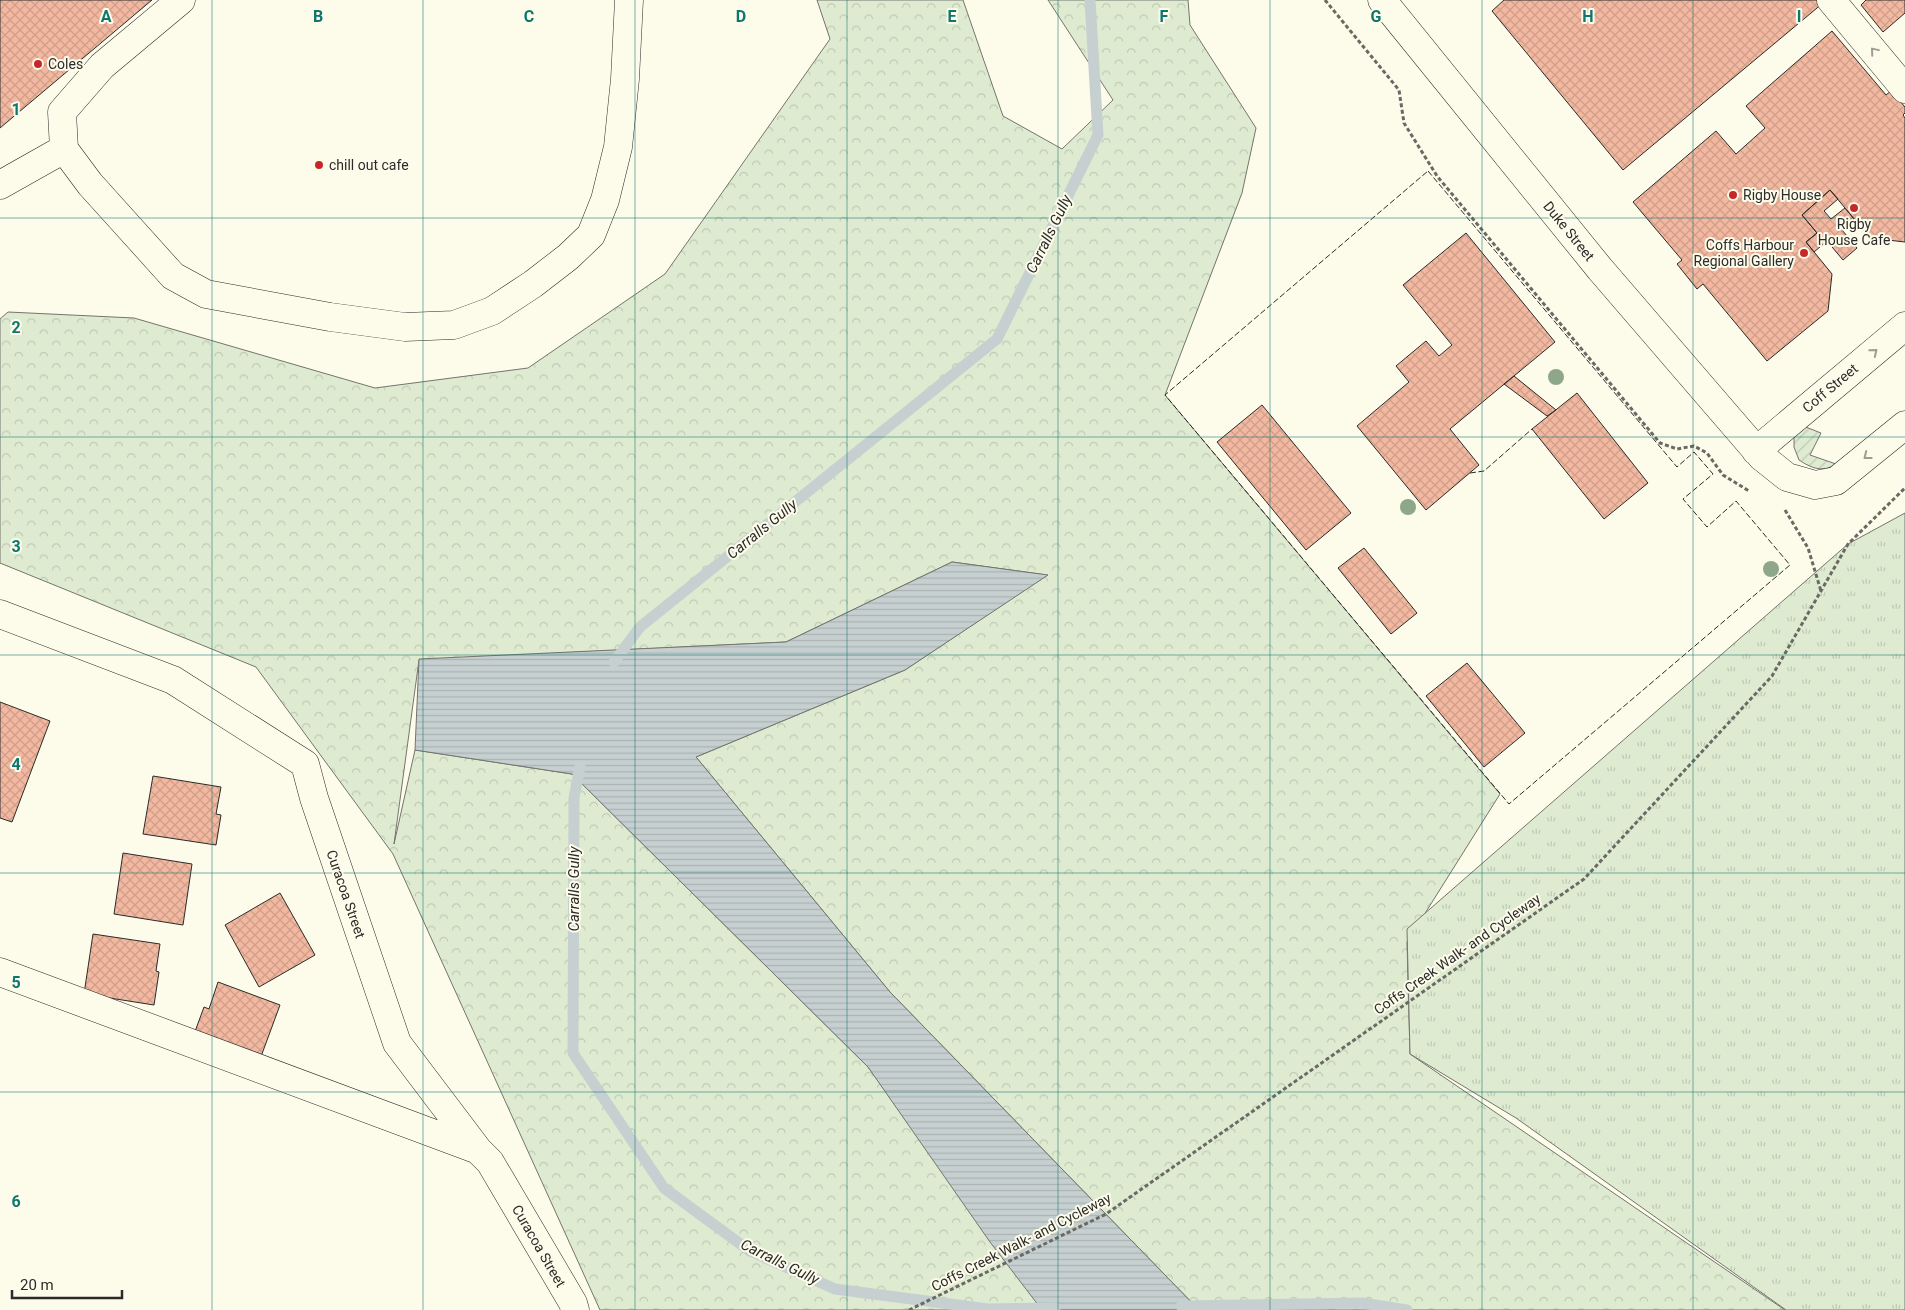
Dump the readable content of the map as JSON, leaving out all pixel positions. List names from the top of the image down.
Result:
{
  "streets": {
    "street": ["Duke Street", "Coff Street", "Curacoa Street"],
    "path": ["Coffs Creek Walk- and Cycleway"]
  },
  "crossings": [
    ["Duke Street", "Coff Street"]
  ],
  "one_way": ["Coff Street"],
  "water": ["Carralls Gully"],
  "places": [
    "Coles",
    "chill out cafe",
    "Rigby House",
    "Rigby House Cafe",
    "Coffs Harbour Regional Gallery"
  ],
  "scale_bar": "20 m",
  "grid": {
    "columns": [
      "A",
      "B",
      "C",
      "D",
      "E",
      "F",
      "G",
      "H",
      "I"
    ],
    "rows": [
      "1",
      "2",
      "3",
      "4",
      "5",
      "6"
    ]
  }
}
